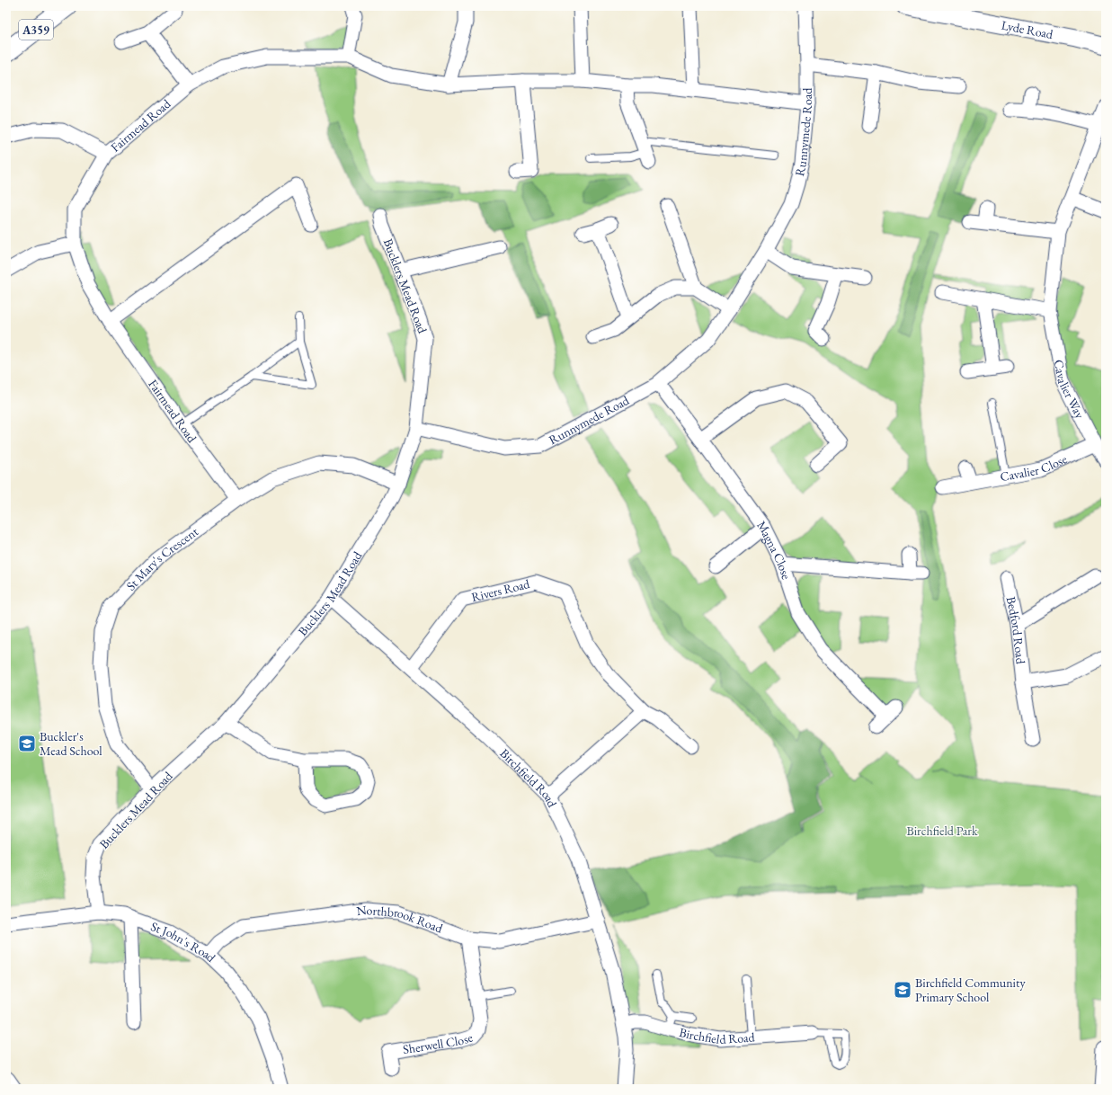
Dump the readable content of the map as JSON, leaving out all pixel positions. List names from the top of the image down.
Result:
{
  "streets": {
    "main road": ["A359"],
    "street": [
      "Lyde Road",
      "Fairmead Road",
      "Runnymede Road",
      "Bucklers Mead Road",
      "Cavalier Way",
      "Cavalier Close",
      "Magna Close",
      "St Mary's Crescent",
      "Rivers Road",
      "Bedford Road",
      "Birchfield Road",
      "Northbrook Road",
      "St John's Road",
      "Sherwell Close"
    ]
  },
  "crossings": [
    ["Fairmead Road", "St Mary's Crescent"],
    ["Runnymede Road", "Bucklers Mead Road"],
    ["Runnymede Road", "Magna Close"],
    ["Bucklers Mead Road", "St Mary's Crescent"],
    ["Bucklers Mead Road", "Birchfield Road"],
    ["Bucklers Mead Road", "St John's Road"],
    ["Cavalier Way", "Cavalier Close"],
    ["Rivers Road", "Birchfield Road"],
    ["Birchfield Road", "Northbrook Road"],
    ["Northbrook Road", "St John's Road"],
    ["Northbrook Road", "Sherwell Close"]
  ],
  "parks": ["Birchfield Park"],
  "places": {
    "school or university": ["Buckler's Mead School", "Birchfield Community Primary School"]
  }
}
